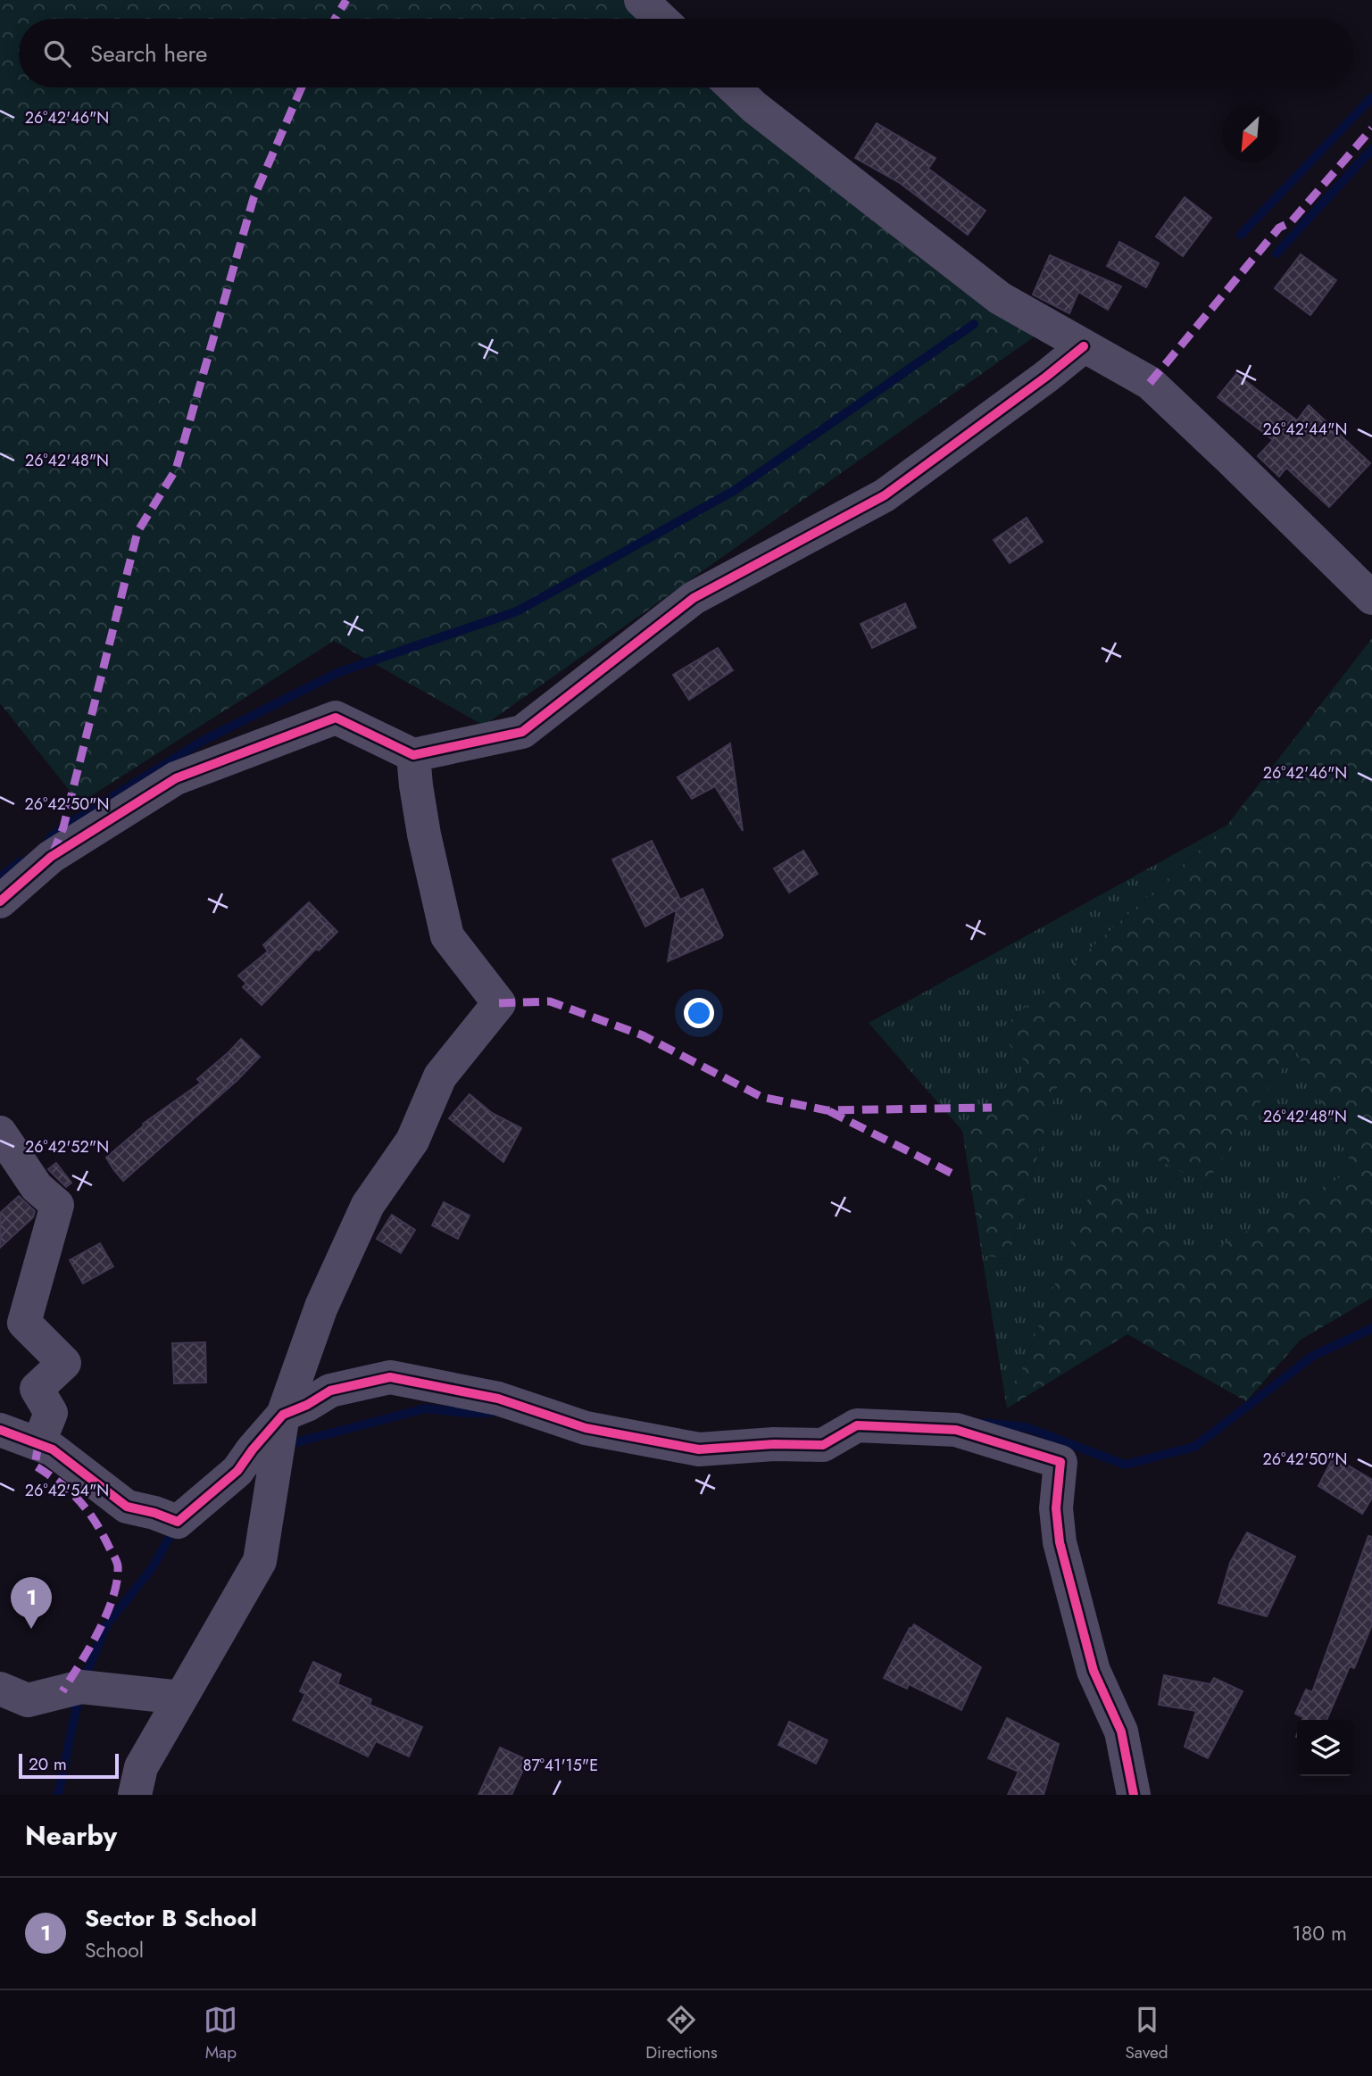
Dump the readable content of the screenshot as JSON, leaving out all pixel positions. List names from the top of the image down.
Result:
{
  "scale_bar": "20 m",
  "north": "bottom left",
  "page": {
    "search": "Search here",
    "pins": "1",
    "scale": "20 m",
    "heading": "Nearby",
    "list": [
      {
        "mark": "1",
        "name": "Sector B School",
        "note": "School",
        "value": "180 m"
      }
    ],
    "nav": ["Map", "Directions", "Saved"]
  },
  "coordinates": [
    "26°42'46\"N",
    "26°42'44\"N",
    "26°42'48\"N",
    "26°42'50\"N",
    "26°42'52\"N",
    "26°42'54\"N",
    "87°41'15\"E"
  ]
}
